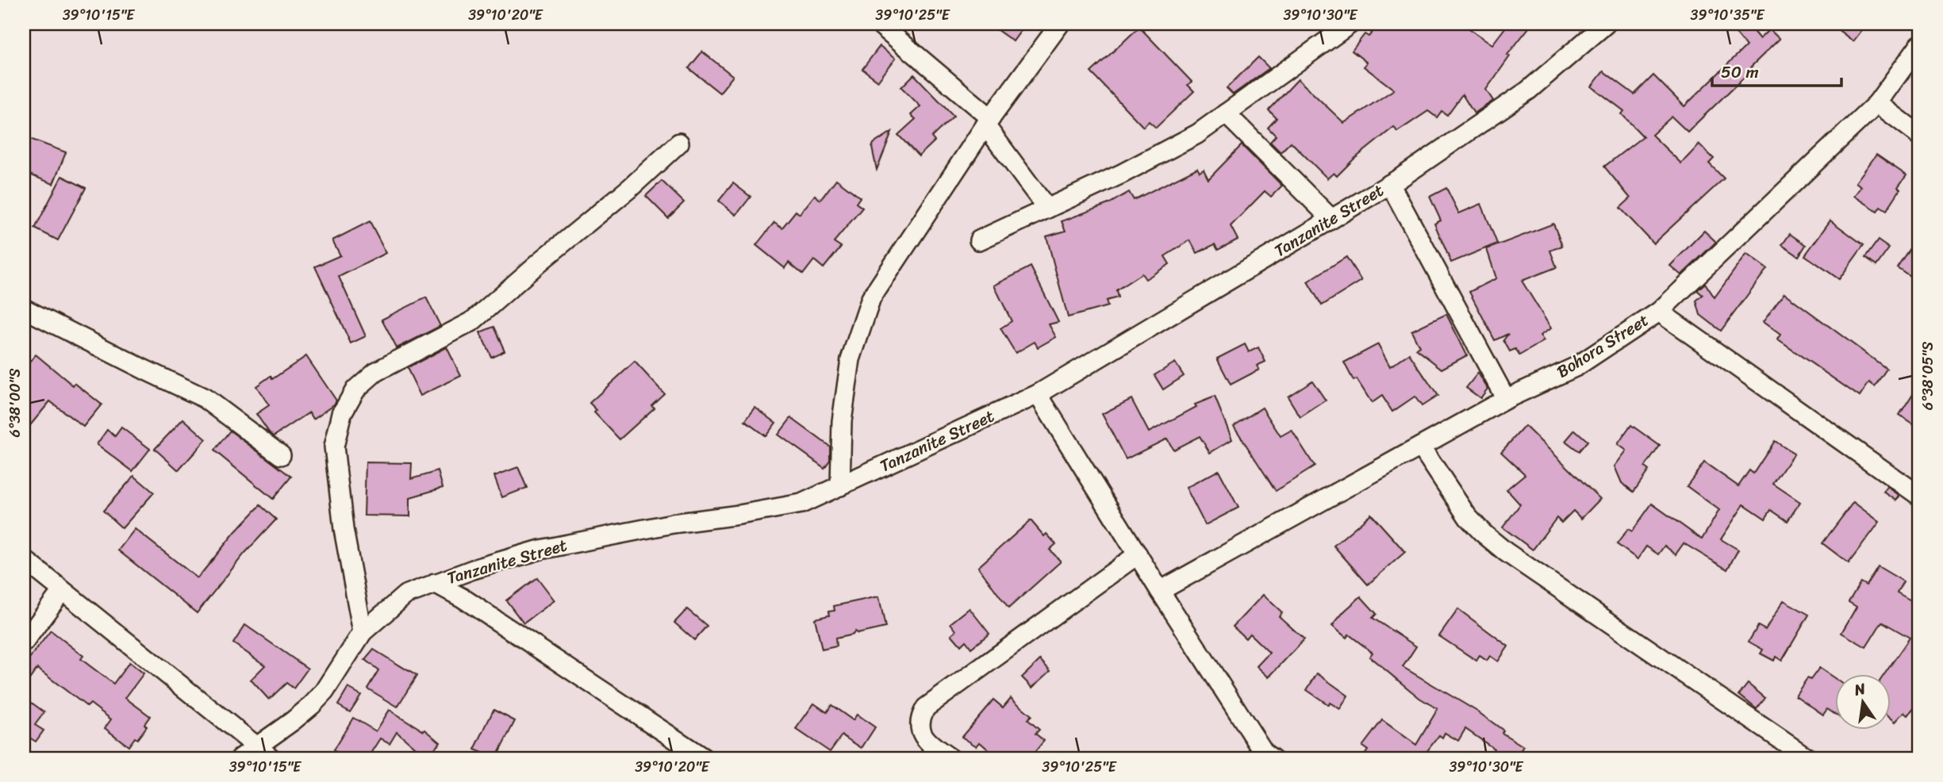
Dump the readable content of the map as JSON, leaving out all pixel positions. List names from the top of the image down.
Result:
{
  "streets": {
    "street": ["Tanzanite Street", "Bohora Street"]
  },
  "scale_bar": "50 m",
  "north": "top",
  "coordinates": [
    "39°10'15\"E",
    "39°10'20\"E",
    "39°10'25\"E",
    "39°10'30\"E",
    "39°10'35\"E",
    "6°38'05\"S",
    "6°38'00\"S"
  ]
}
